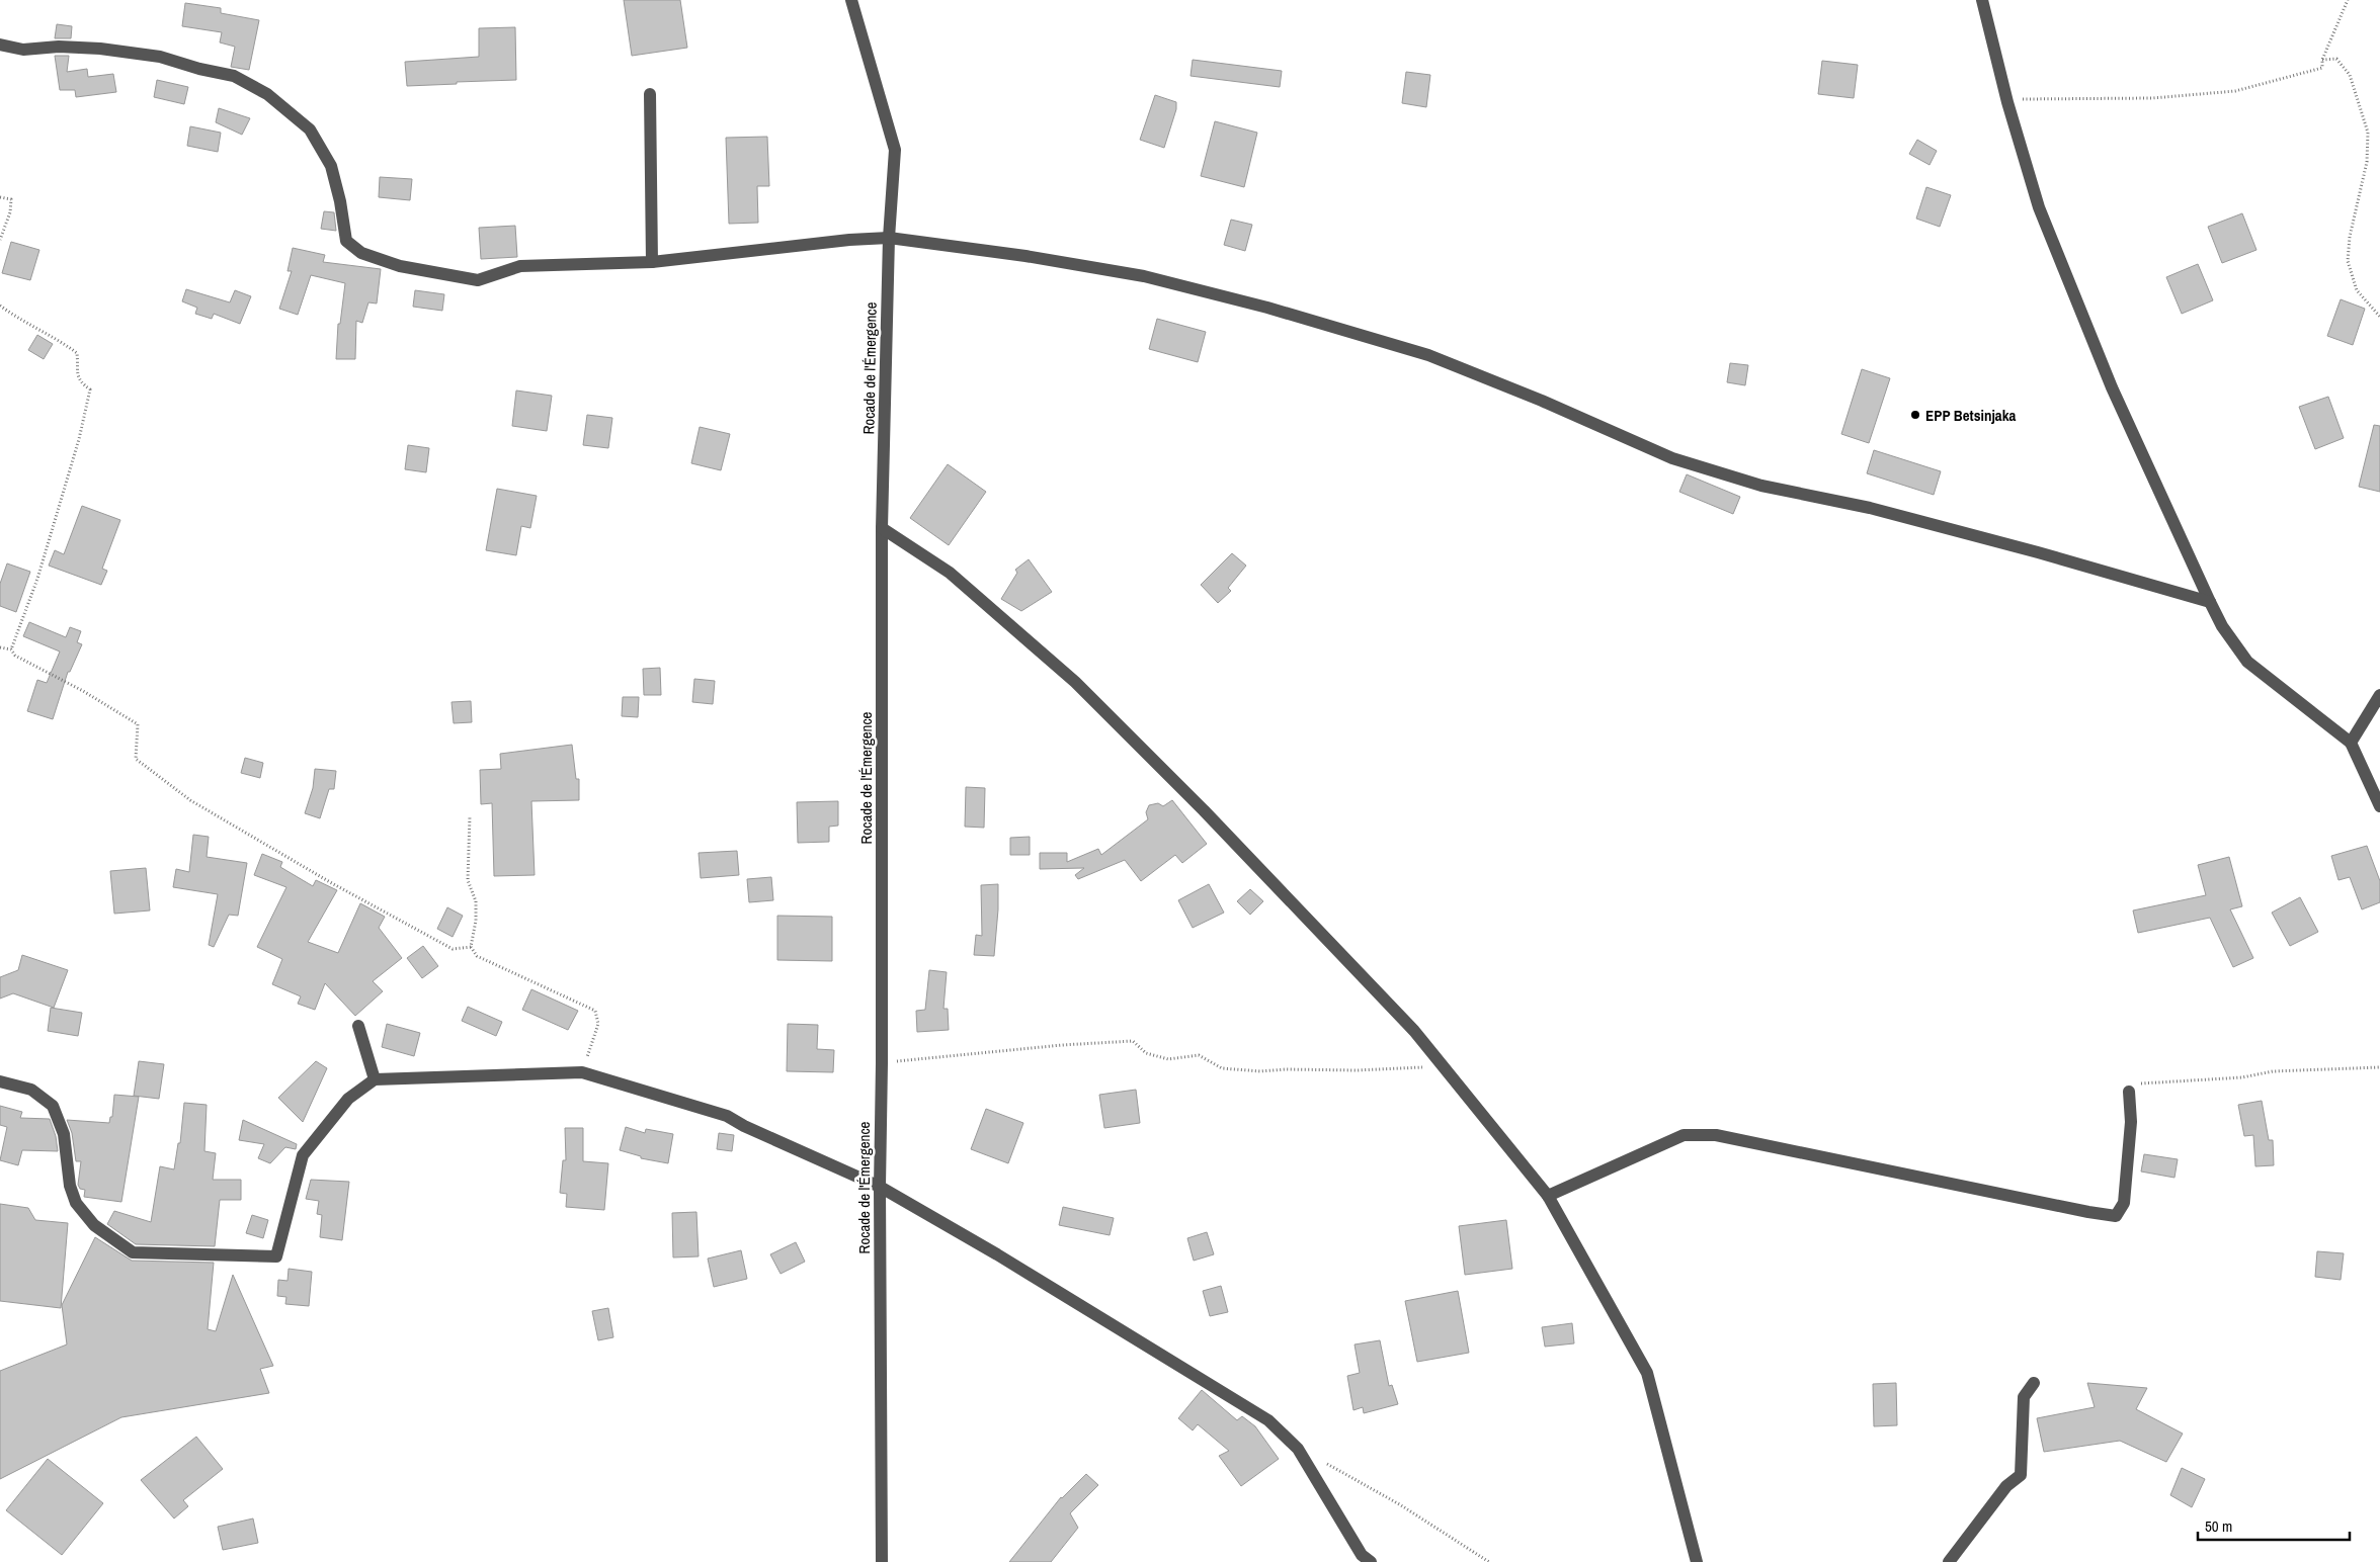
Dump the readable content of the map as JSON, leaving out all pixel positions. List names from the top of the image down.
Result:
{
  "streets": {
    "street": ["Rocade de l'Émergence"]
  },
  "places": ["EPP Betsinjaka"],
  "scale_bar": "50 m"
}
